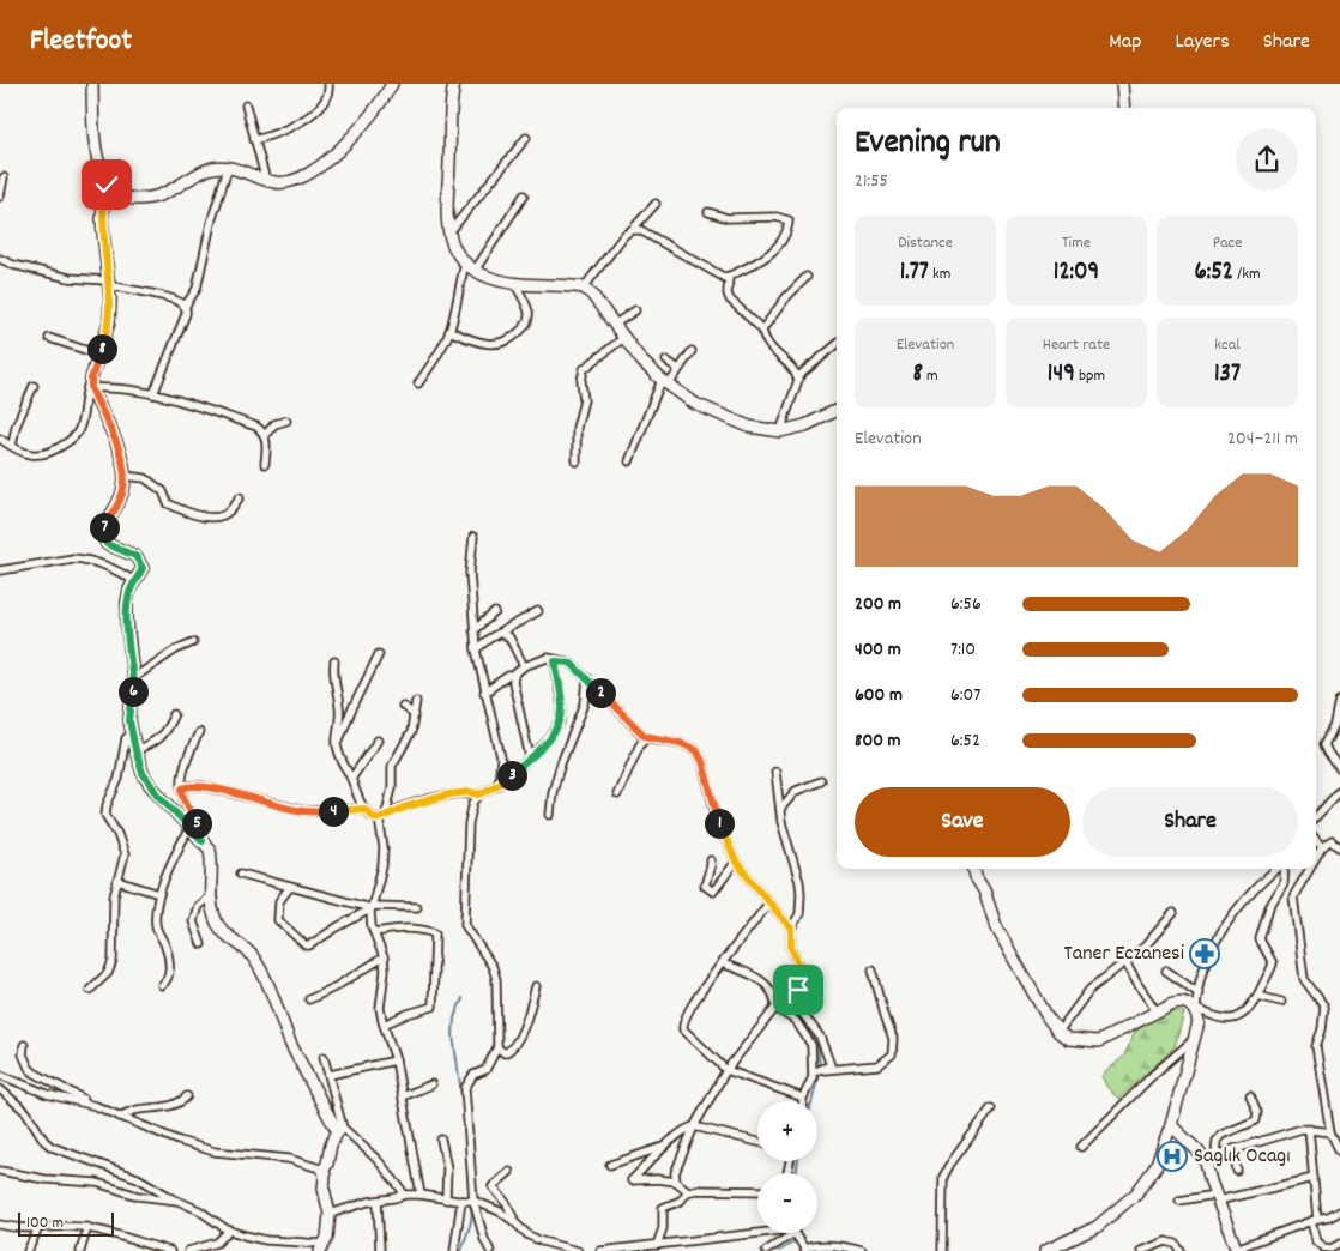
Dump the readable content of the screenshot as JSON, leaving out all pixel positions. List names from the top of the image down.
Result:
{
  "places": {
    "pharmacy": ["Taner Eczanesi"],
    "hospital": ["Saglık Ocagı"]
  },
  "scale_bar": "100 m",
  "page": {
    "header": "Fleetfoot",
    "nav": ["Map", "Layers", "Share"],
    "heading": ["Evening run", "21:55"],
    "stats": [
      ["Distance", "1.77 km"],
      ["Time", "12:09"],
      ["Pace", "6:52 /km"],
      ["Elevation", "8 m"],
      ["Heart rate", "149 bpm"],
      ["kcal", "137"]
    ],
    "pins": [
      "8",
      "7",
      "6",
      "2",
      "3",
      "4",
      "1",
      "5"
    ],
    "chart": ["Elevation", "204–211 m"],
    "list": [
      {
        "name": "200 m",
        "note": "6:56"
      },
      {
        "name": "400 m",
        "note": "7:10"
      },
      {
        "name": "600 m",
        "note": "6:07"
      },
      {
        "name": "800 m",
        "note": "6:52"
      }
    ],
    "buttons": ["Save", "Share"],
    "map_buttons": ["+", "−"],
    "scale": "100 m"
  }
}
